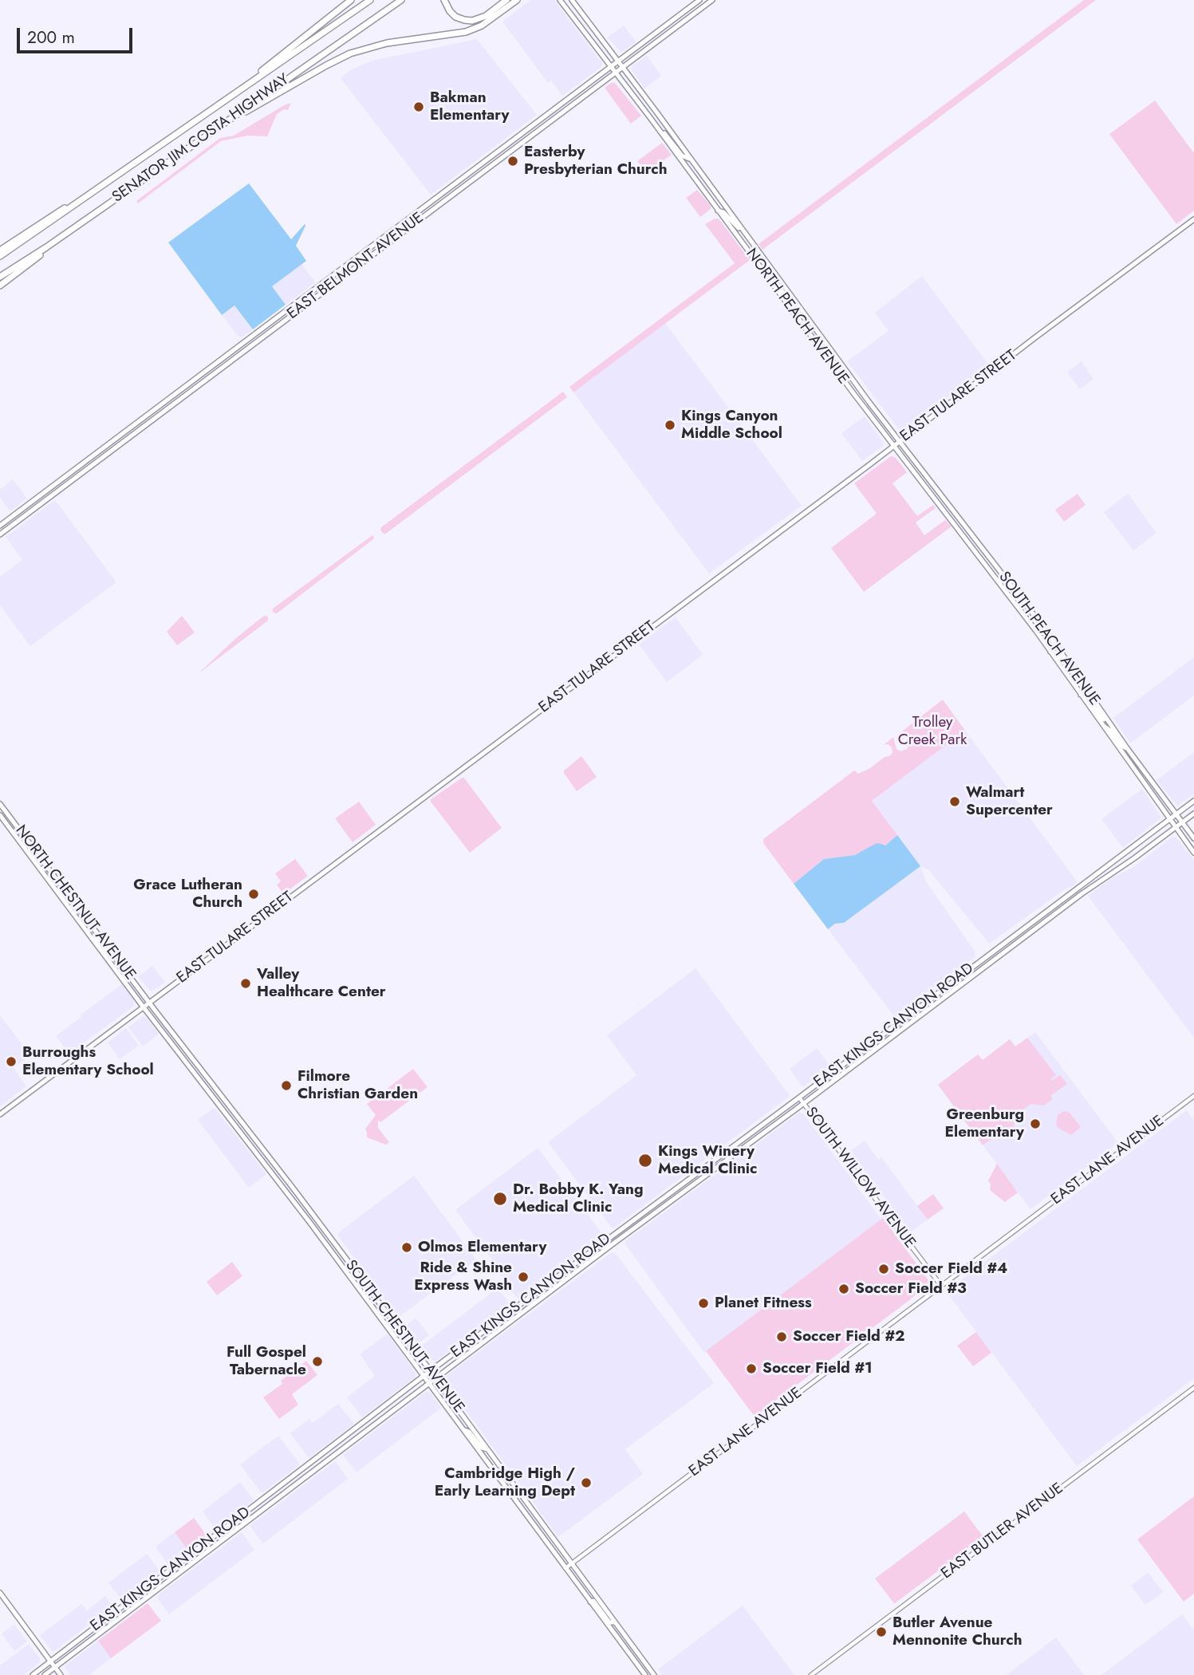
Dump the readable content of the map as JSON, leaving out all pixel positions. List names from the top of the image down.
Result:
{
  "streets": {
    "highway": ["SENATOR JIM COSTA HIGHWAY"],
    "main road": [
      "EAST BELMONT AVENUE",
      "NORTH PEACH AVENUE",
      "EAST TULARE STREET",
      "SOUTH PEACH AVENUE",
      "NORTH CHESTNUT AVENUE",
      "EAST KINGS CANYON ROAD",
      "SOUTH CHESTNUT AVENUE"
    ],
    "street": ["EAST LANE AVENUE", "SOUTH WILLOW AVENUE", "EAST BUTLER AVENUE"]
  },
  "crossings": [
    ["EAST BELMONT AVENUE", "NORTH PEACH AVENUE"],
    ["NORTH PEACH AVENUE", "EAST TULARE STREET"],
    ["NORTH PEACH AVENUE", "SOUTH PEACH AVENUE"],
    ["EAST TULARE STREET", "SOUTH PEACH AVENUE"],
    ["EAST TULARE STREET", "NORTH CHESTNUT AVENUE"],
    ["EAST TULARE STREET", "SOUTH CHESTNUT AVENUE"],
    ["SOUTH PEACH AVENUE", "EAST KINGS CANYON ROAD"],
    ["NORTH CHESTNUT AVENUE", "SOUTH CHESTNUT AVENUE"],
    ["EAST KINGS CANYON ROAD", "SOUTH WILLOW AVENUE"],
    ["EAST KINGS CANYON ROAD", "SOUTH CHESTNUT AVENUE"],
    ["EAST LANE AVENUE", "SOUTH WILLOW AVENUE"],
    ["EAST LANE AVENUE", "SOUTH CHESTNUT AVENUE"]
  ],
  "parks": ["Trolley Creek Park"],
  "places": [
    "Bakman Elementary",
    "Easterby Presbyterian Church",
    "Kings Canyon Middle School",
    "Walmart Supercenter",
    "Grace Lutheran Church",
    "Valley Healthcare Center",
    "Burroughs Elementary School",
    "Filmore Christian Garden",
    "Greenburg Elementary",
    "Kings Winery Medical Clinic",
    "Dr. Bobby K. Yang Medical Clinic",
    "Olmos Elementary",
    "Soccer Field #4",
    "Ride & Shine Express Wash",
    "Soccer Field #3",
    "Planet Fitness",
    "Soccer Field #2",
    "Full Gospel Tabernacle",
    "Soccer Field #1",
    "Cambridge High / Early Learning Dept",
    "Butler Avenue Mennonite Church"
  ],
  "scale_bar": "200 m"
}
